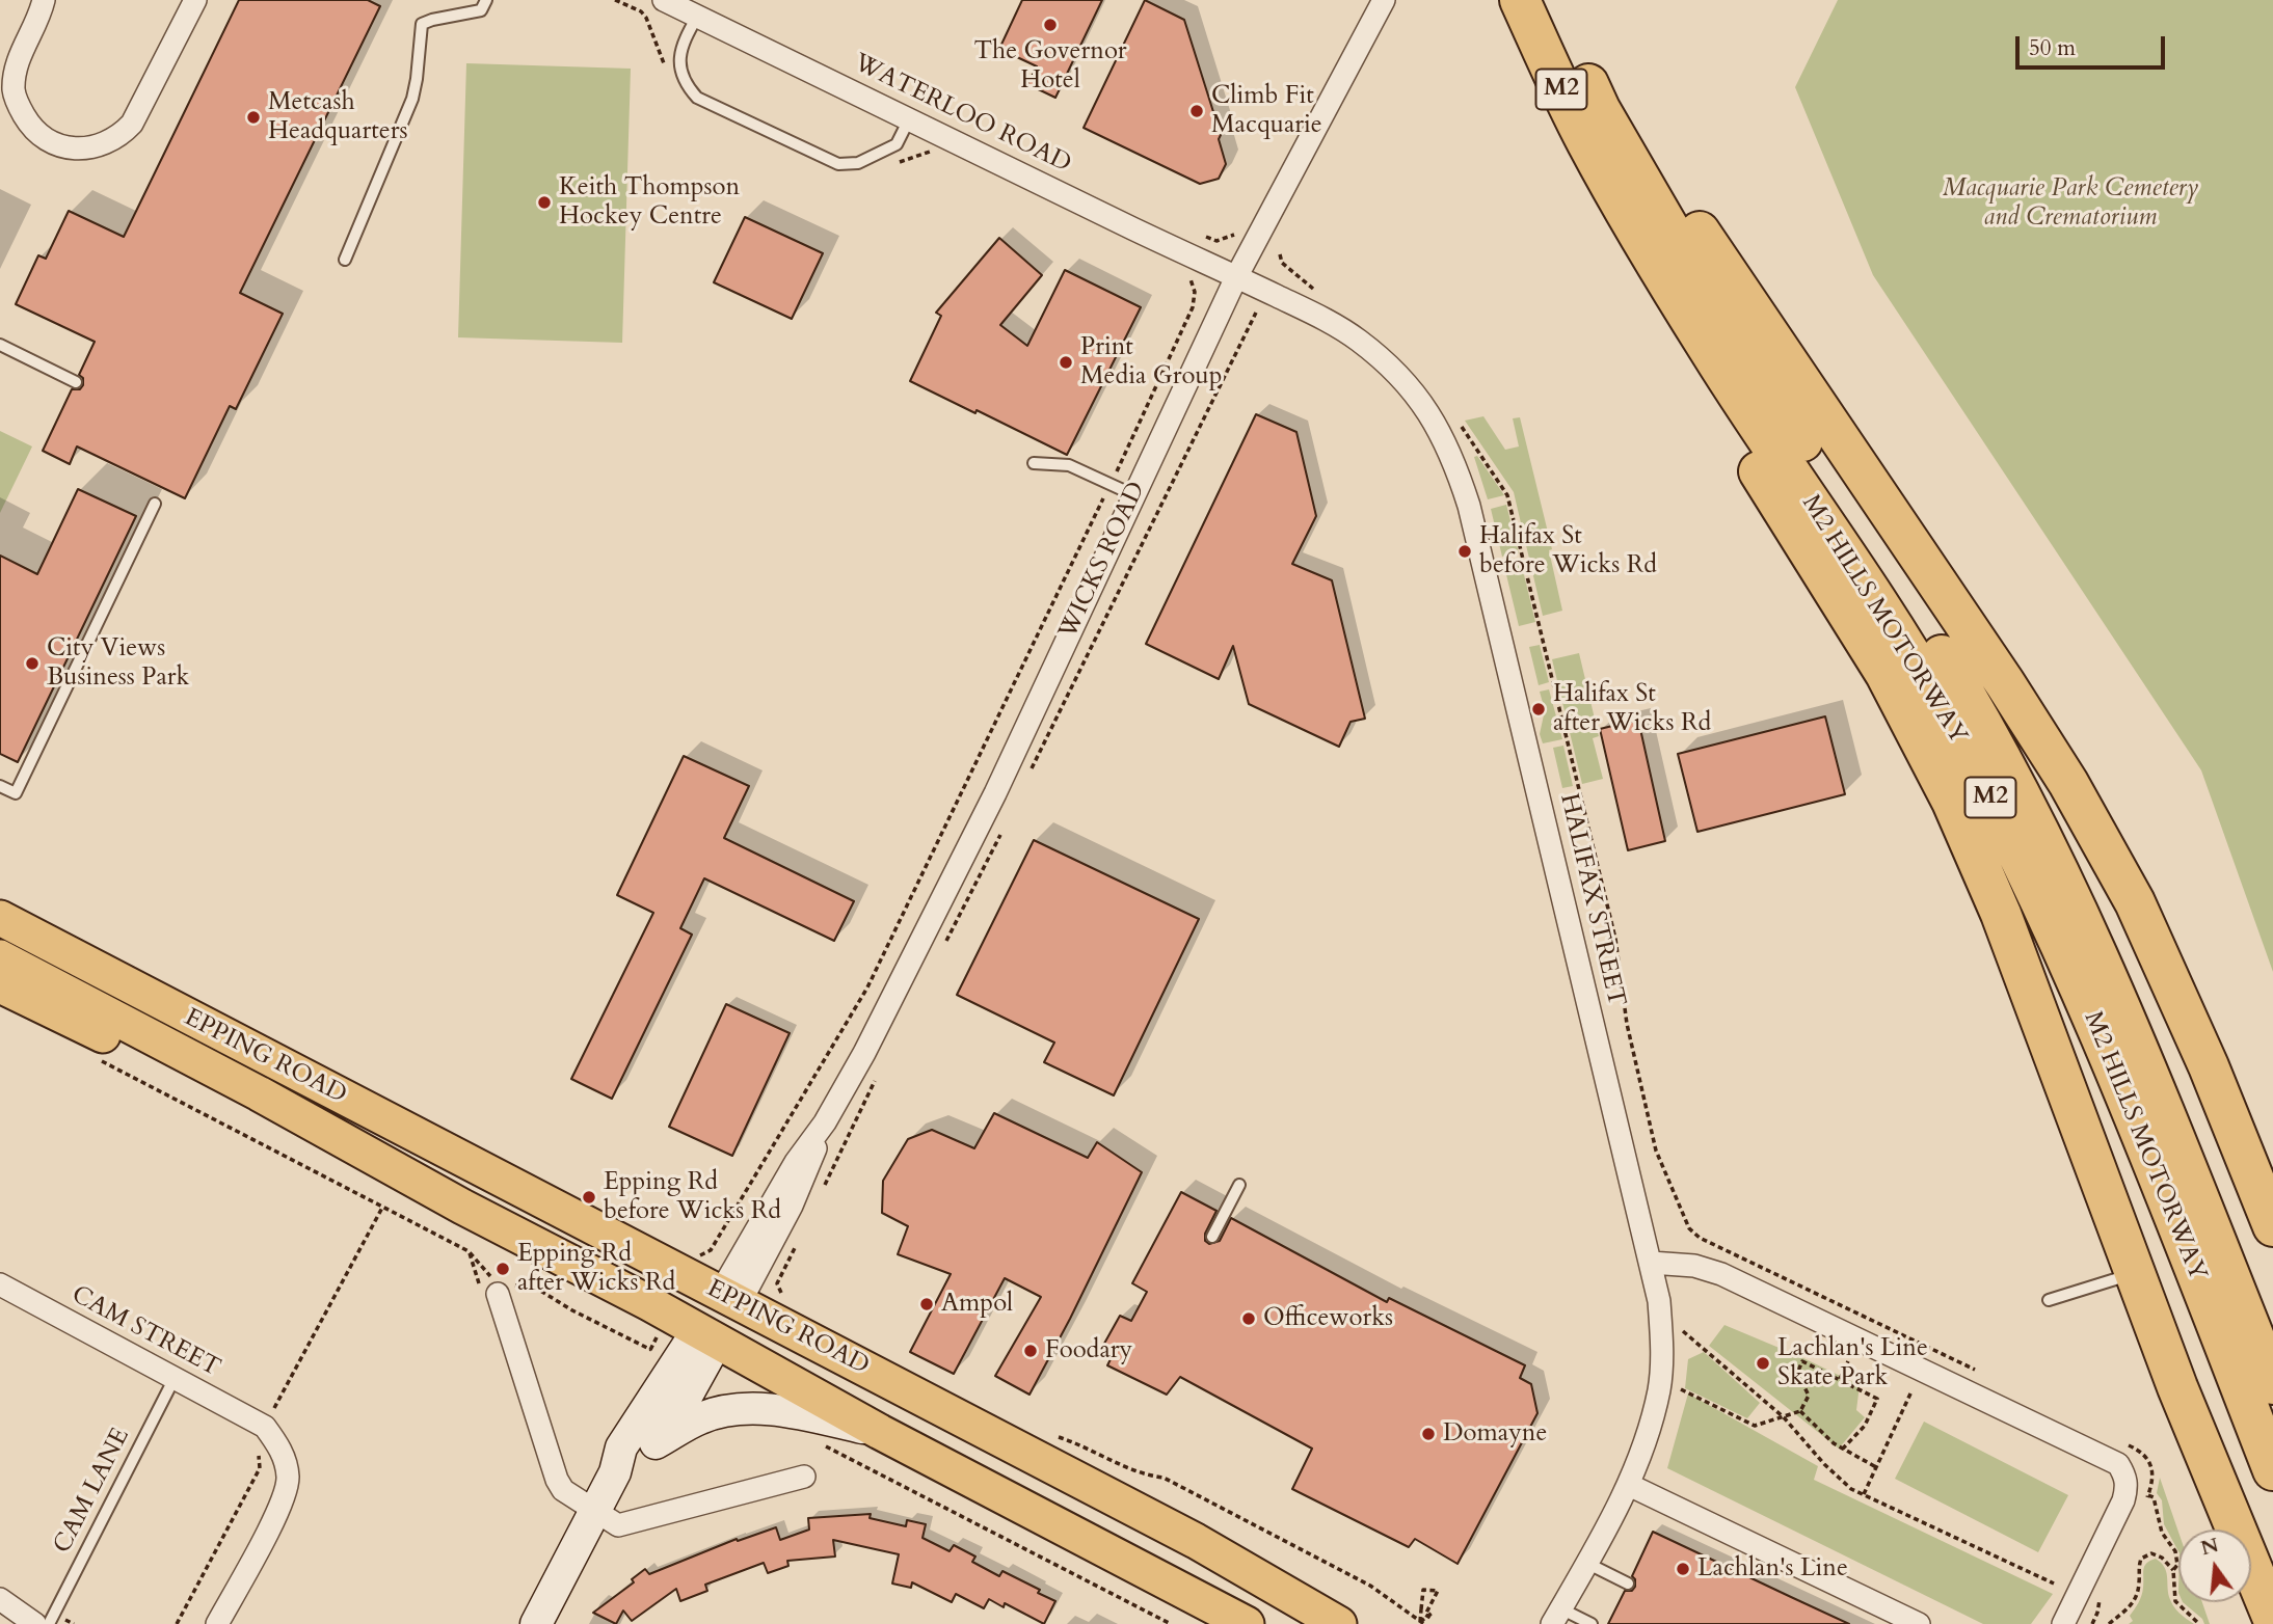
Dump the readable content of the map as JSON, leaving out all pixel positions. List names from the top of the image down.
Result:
{
  "streets": {
    "highway": ["M2", "M2 HILLS MOTORWAY"],
    "main road": ["WICKS ROAD", "EPPING ROAD"],
    "street": ["WATERLOO ROAD", "HALIFAX STREET", "CAM STREET"],
    "lane": ["CAM LANE"]
  },
  "crossings": [
    ["WATERLOO ROAD", "WICKS ROAD"],
    ["WATERLOO ROAD", "HALIFAX STREET"],
    ["WICKS ROAD", "HALIFAX STREET"],
    ["WICKS ROAD", "EPPING ROAD"],
    ["CAM STREET", "CAM LANE"]
  ],
  "parks": ["Macquarie Park Cemetery and Crematorium"],
  "places": [
    "The Governor Hotel",
    "Climb Fit Macquarie",
    "Metcash Headquarters",
    "Keith Thompson Hockey Centre",
    "Print Media Group",
    "Halifax St before Wicks Rd",
    "City Views Business Park",
    "Halifax St after Wicks Rd",
    "Epping Rd before Wicks Rd",
    "Epping Rd after Wicks Rd",
    "Ampol",
    "Officeworks",
    "Foodary",
    "Lachlan's Line Skate Park",
    "Domayne",
    "Lachlan's Line"
  ],
  "scale_bar": "50 m",
  "north": "top"
}
